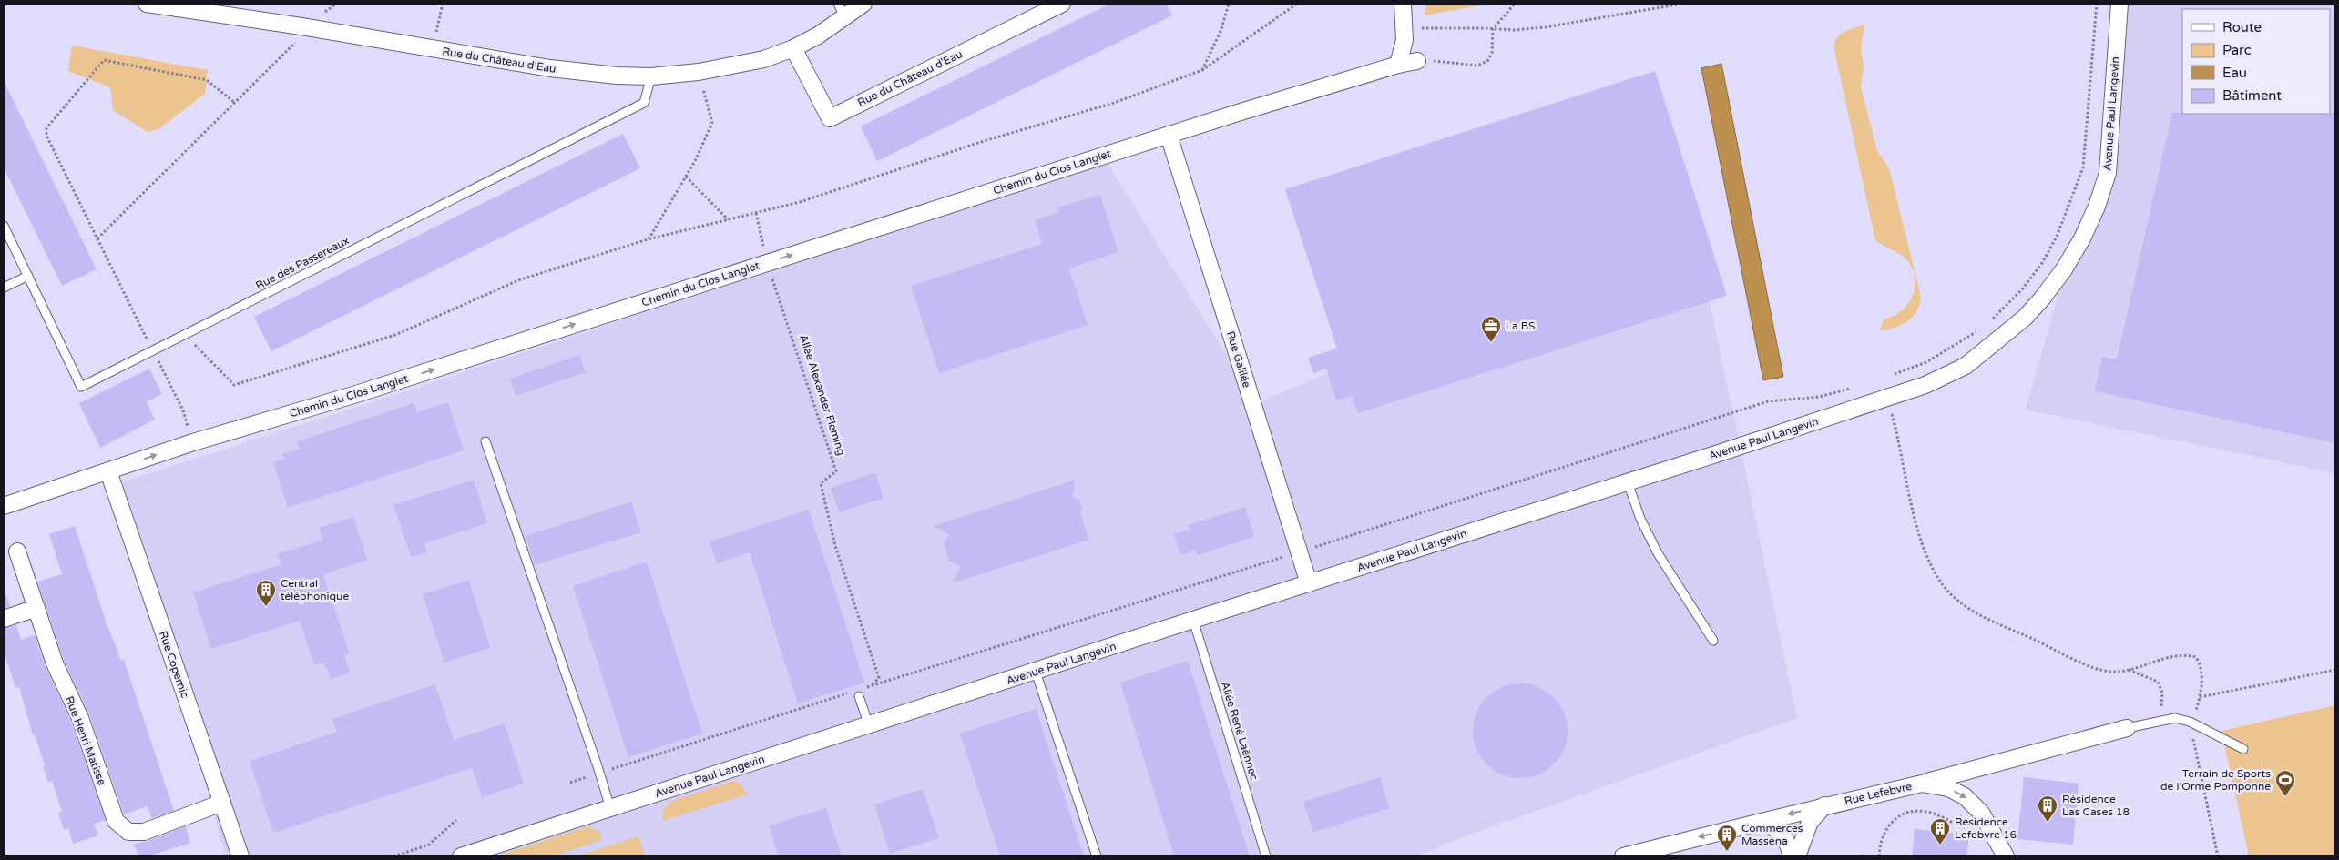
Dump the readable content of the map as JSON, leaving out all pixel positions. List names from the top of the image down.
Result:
{
  "streets": {
    "street": [
      "Rue du Château d'Eau",
      "Avenue Paul Langevin",
      "Chemin du Clos Langlet",
      "Rue Galilée",
      "Rue Copernic",
      "Rue Henri Matisse",
      "Rue Lefebvre"
    ],
    "lane": ["Rue des Passereaux", "Allée René Laënnec"],
    "path": ["Allée Alexander Fleming"]
  },
  "crossings": [
    ["Rue du Château d'Eau", "Rue des Passereaux"],
    ["Avenue Paul Langevin", "Rue Galilée"],
    ["Avenue Paul Langevin", "Allée René Laënnec"],
    ["Chemin du Clos Langlet", "Rue Galilée"],
    ["Chemin du Clos Langlet", "Allée Alexander Fleming"],
    ["Chemin du Clos Langlet", "Rue Copernic"],
    ["Rue Copernic", "Rue Henri Matisse"]
  ],
  "one_way": ["Chemin du Clos Langlet"],
  "places": {
    "office": ["La BS"],
    "building": [
      "Central téléphonique",
      "Résidence Las Cases 18",
      "Résidence Lefebvre 16",
      "Commerces Masséna"
    ],
    "sports": ["Terrain de Sports de l’Orme Pomponne"]
  },
  "legend": [
    "Route",
    "Parc",
    "Eau",
    "Bâtiment"
  ]
}
